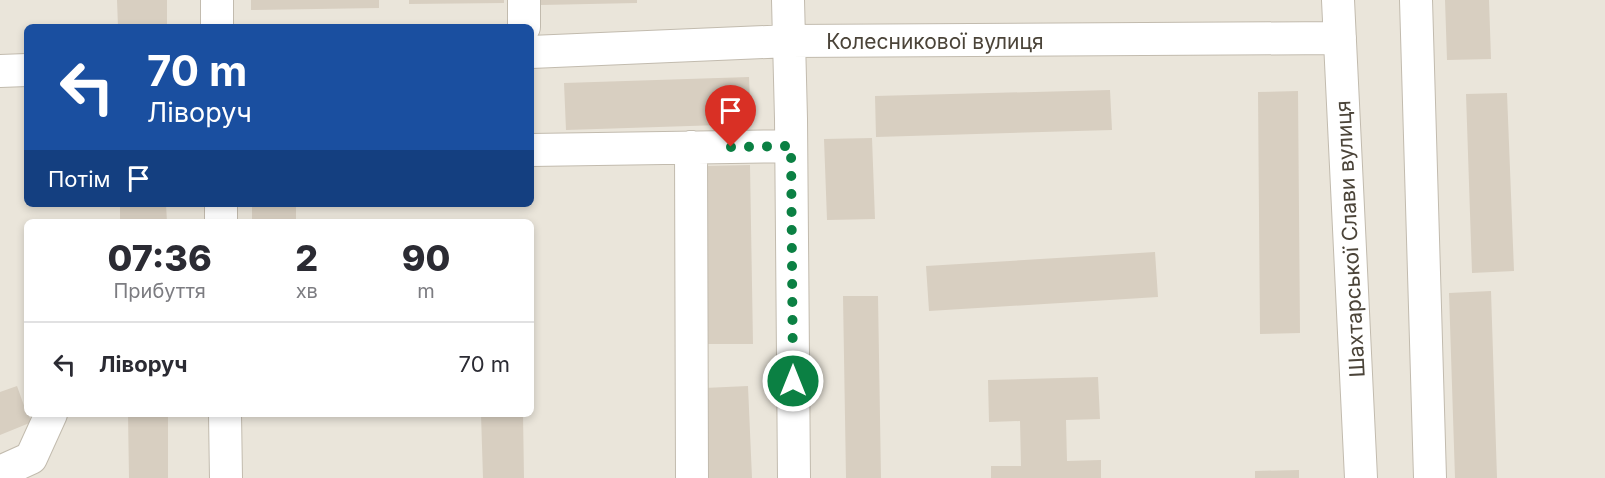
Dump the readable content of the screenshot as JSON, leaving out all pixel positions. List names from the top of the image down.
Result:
{
  "streets": {
    "street": ["Колесникової вулиця", "Шахтарської Слави вулиця"]
  },
  "crossings": [
    ["Колесникової вулиця", "Шахтарської Слави вулиця"]
  ],
  "page": {
    "turn": ["70 m", "Ліворуч"],
    "then": "Потім",
    "eta": [
      "07:36",
      "Прибуття",
      "2",
      "хв",
      "90",
      "m"
    ],
    "list": [
      {
        "name": "Ліворуч",
        "value": "70 m"
      }
    ]
  }
}
